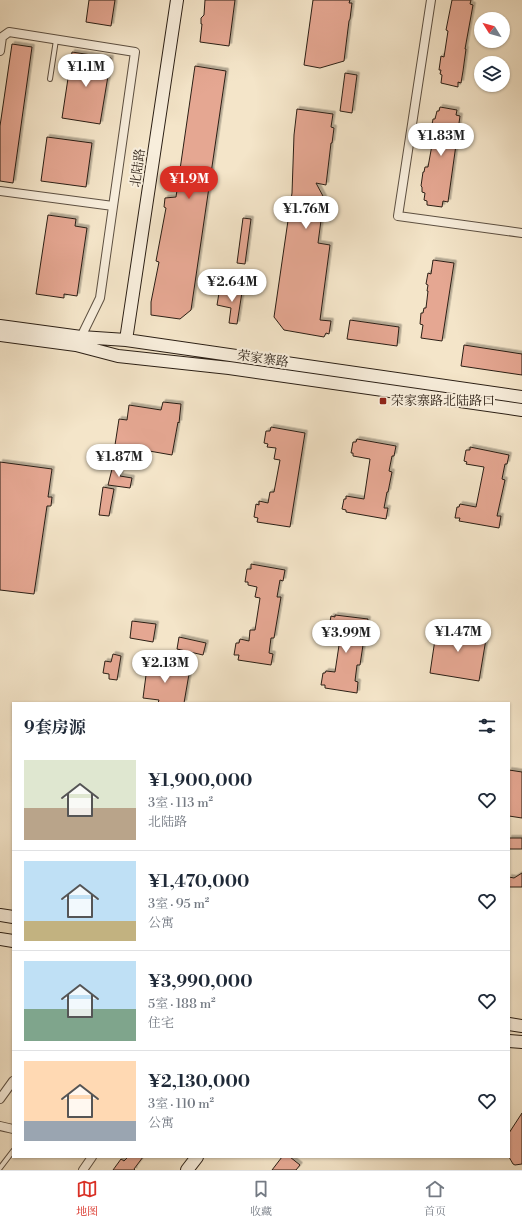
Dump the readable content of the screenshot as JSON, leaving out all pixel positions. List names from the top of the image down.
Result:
{
  "streets": {
    "street": ["北陆路", "荣家寨路"]
  },
  "crossings": [
    ["北陆路", "荣家寨路"]
  ],
  "places": {
    "transit": ["荣家寨路北陆路口"]
  },
  "north": "top left",
  "page": {
    "price": [
      "¥1.1M",
      "¥1.83M",
      "¥1.9M",
      "¥1.76M",
      "¥2.64M",
      "¥1.87M",
      "¥1.47M",
      "¥3.99M",
      "¥2.13M"
    ],
    "heading": "9套房源",
    "list": [
      {
        "name": "¥1,900,000",
        "note": "3室 · 113 m² · 北陆路"
      },
      {
        "name": "¥1,470,000",
        "note": "3室 · 95 m² · 公寓"
      },
      {
        "name": "¥3,990,000",
        "note": "5室 · 188 m² · 住宅"
      },
      {
        "name": "¥2,130,000",
        "note": "3室 · 110 m² · 公寓"
      }
    ],
    "tabs": ["地图", "收藏", "首页"]
  }
}
